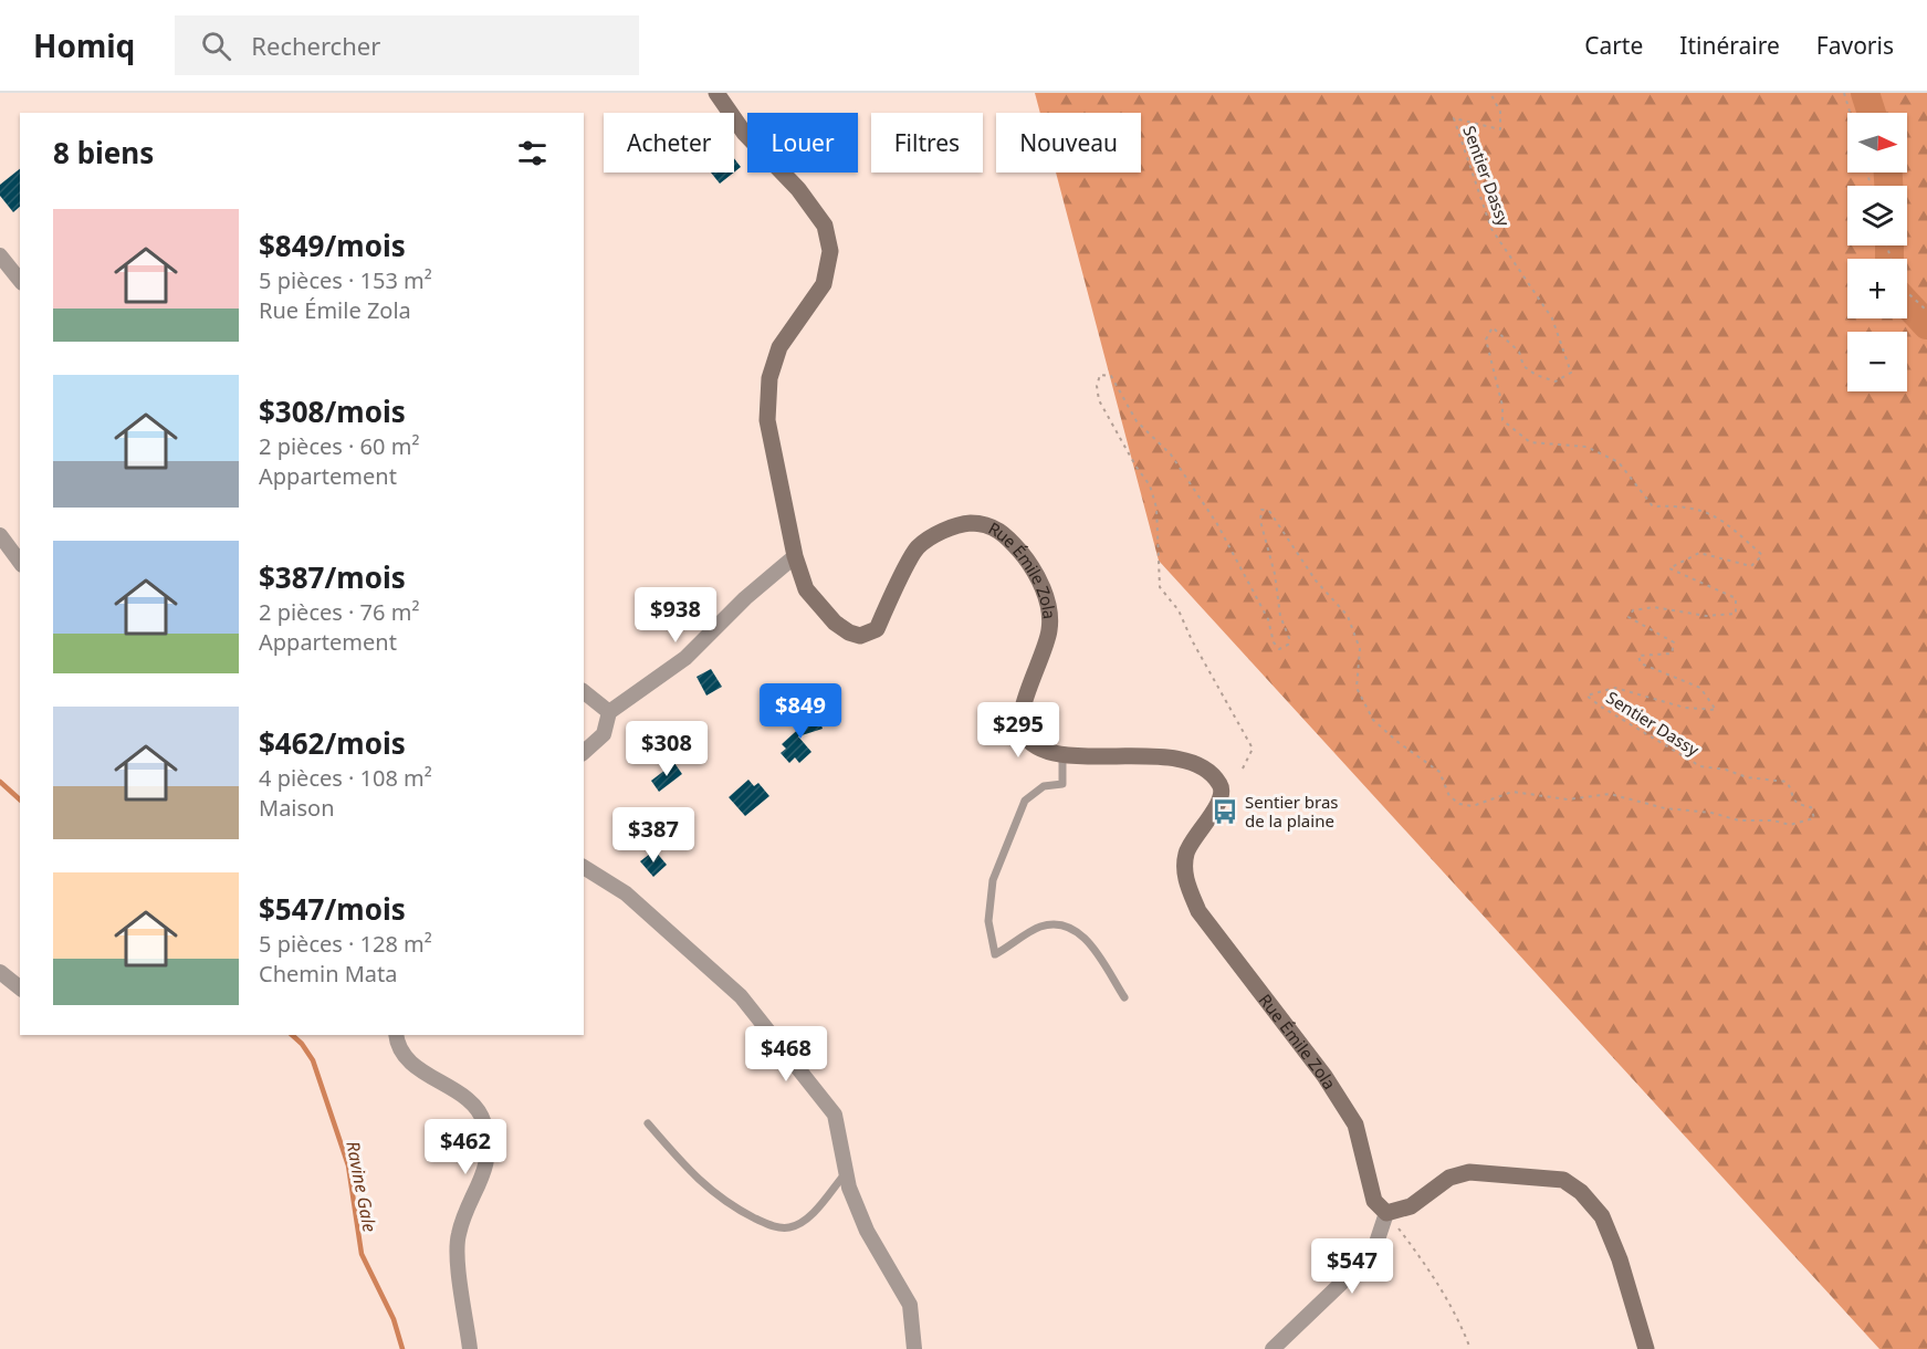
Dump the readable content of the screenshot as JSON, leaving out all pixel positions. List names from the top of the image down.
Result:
{
  "streets": {
    "main road": ["Rue Émile Zola"],
    "path": ["Sentier Dassy"]
  },
  "water": ["Ravine Gale"],
  "places": {
    "bus stop": ["Sentier bras de la plaine"]
  },
  "north": "right",
  "page": {
    "header": "Homiq",
    "search": "Rechercher",
    "nav": ["Carte", "Itinéraire", "Favoris"],
    "map_buttons": ["+", "−"],
    "chip": [
      "Acheter",
      "Louer",
      "Filtres",
      "Nouveau"
    ],
    "heading": "8 biens",
    "list": [
      {
        "name": "$849/mois",
        "note": "5 pièces · 153 m² · Rue Émile Zola"
      },
      {
        "name": "$308/mois",
        "note": "2 pièces · 60 m² · Appartement"
      },
      {
        "name": "$387/mois",
        "note": "2 pièces · 76 m² · Appartement"
      },
      {
        "name": "$462/mois",
        "note": "4 pièces · 108 m² · Maison"
      },
      {
        "name": "$547/mois",
        "note": "5 pièces · 128 m² · Chemin Mata"
      }
    ],
    "price": [
      "$938",
      "$849",
      "$295",
      "$308",
      "$387",
      "$468",
      "$462",
      "$547"
    ]
  }
}
